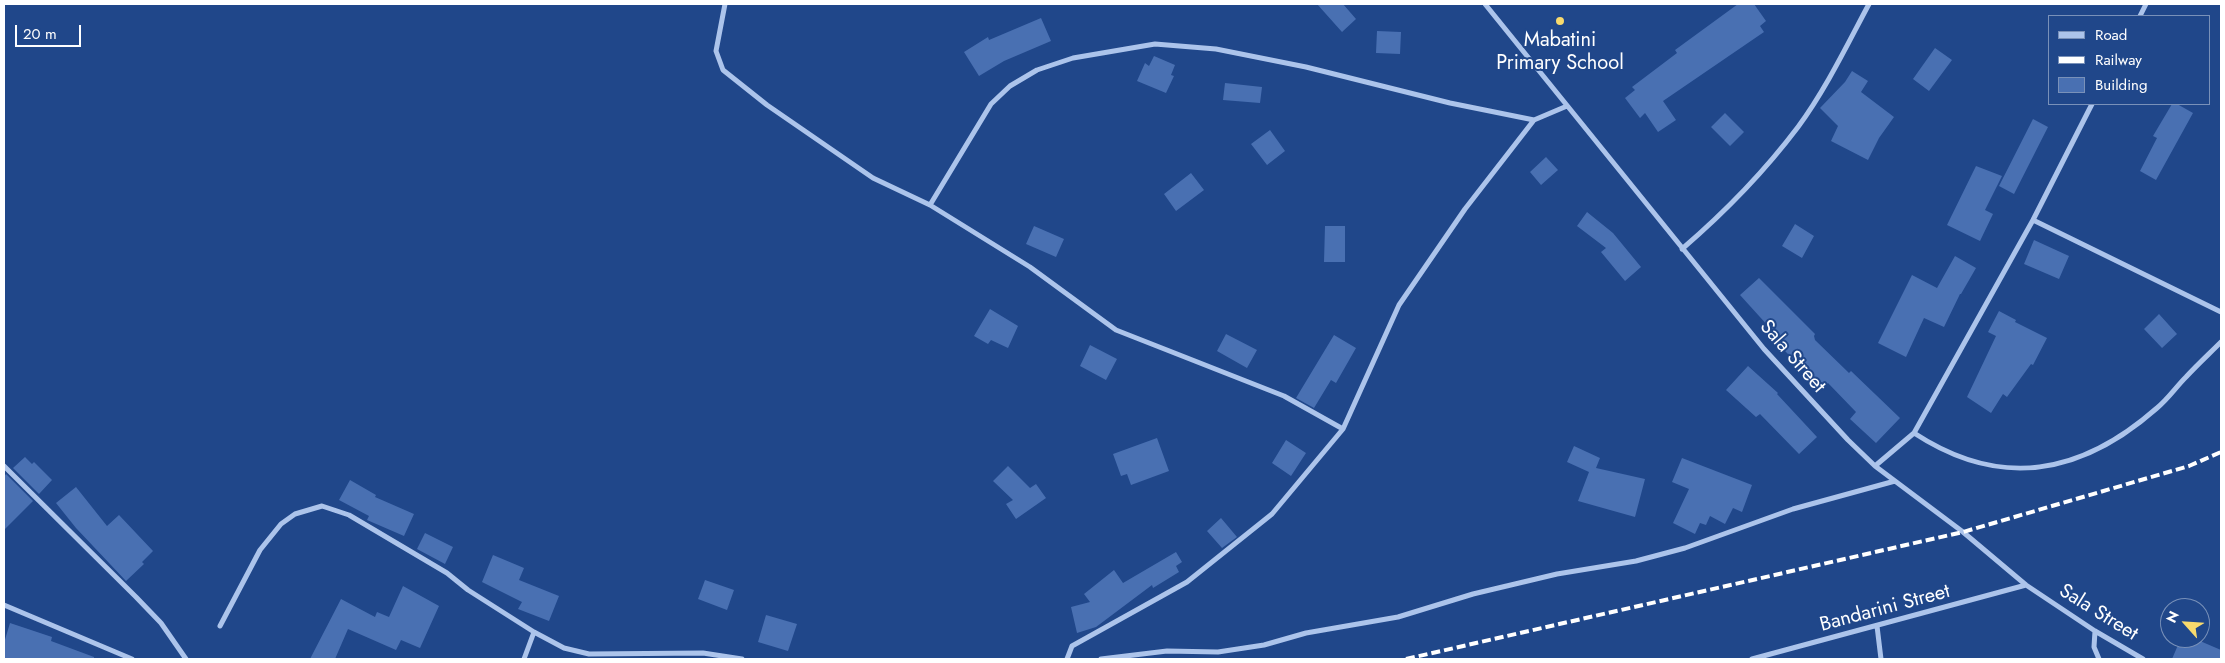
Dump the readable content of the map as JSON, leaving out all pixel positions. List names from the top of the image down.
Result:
{
  "streets": {
    "street": ["Sala Street", "Bandarini Street"]
  },
  "crossings": [
    ["Sala Street", "Bandarini Street"]
  ],
  "places": ["Mabatini Primary School"],
  "legend": ["Road", "Railway", "Building"],
  "scale_bar": "20 m",
  "north": "top left"
}
